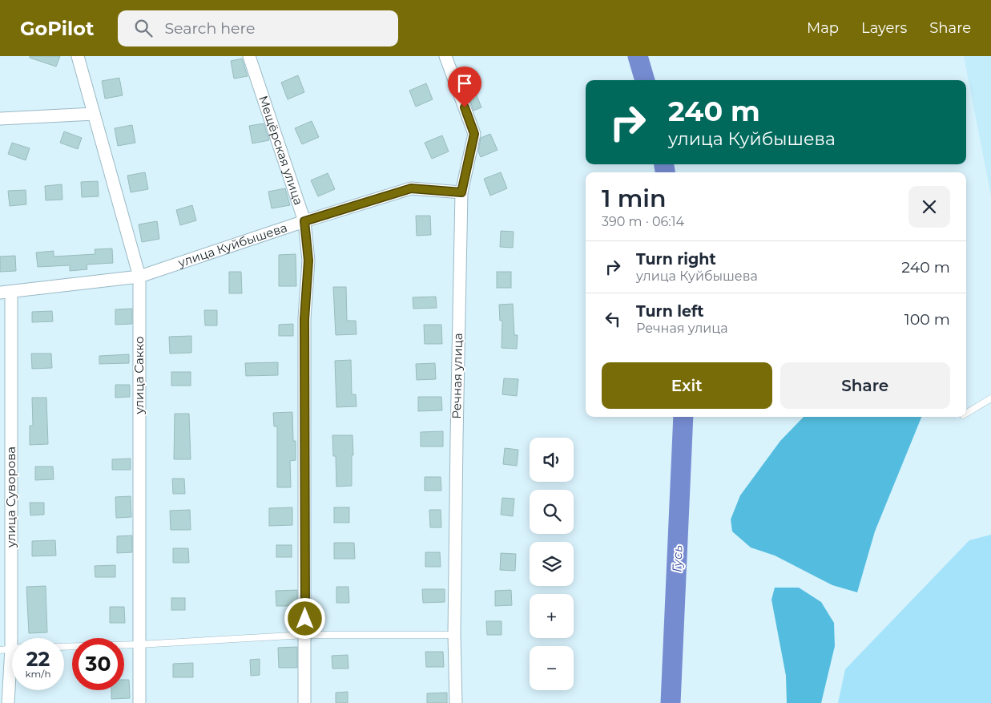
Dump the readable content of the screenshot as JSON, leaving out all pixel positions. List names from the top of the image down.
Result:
{
  "streets": {
    "street": [
      "Мещёрская улица",
      "улица Куйбышева",
      "улица Сакко",
      "Речная улица",
      "улица Суворова"
    ]
  },
  "crossings": [
    ["Мещёрская улица", "улица Куйбышева"],
    ["улица Куйбышева", "улица Сакко"],
    ["улица Куйбышева", "Речная улица"],
    ["улица Куйбышева", "улица Суворова"]
  ],
  "water": ["Гусь"],
  "page": {
    "header": "GoPilot",
    "search": "Search here",
    "nav": ["Map", "Layers", "Share"],
    "turn": ["240 m", "улица Куйбышева"],
    "heading": ["1 min", "390 m · 06:14"],
    "list": [
      {
        "name": "Turn right",
        "note": "улица Куйбышева",
        "value": "240 m"
      },
      {
        "name": "Turn left",
        "note": "Речная улица",
        "value": "100 m"
      }
    ],
    "buttons": ["Exit", "Share"],
    "map_buttons": ["+", "−"],
    "speed": "22 km/h",
    "limit": "30"
  }
}
